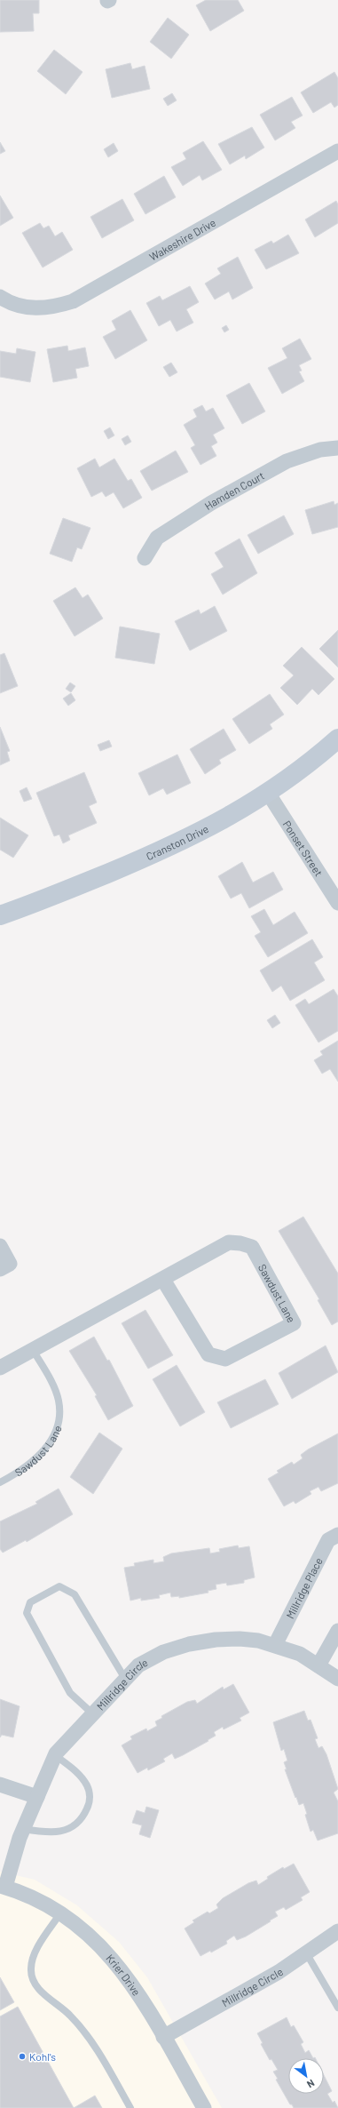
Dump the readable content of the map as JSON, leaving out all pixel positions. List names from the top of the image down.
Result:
{
  "streets": {
    "street": [
      "Wakeshire Drive",
      "Hamden Court",
      "Cranston Drive",
      "Ponset Street",
      "Sawdust Lane",
      "Millridge Place",
      "Millridge Circle",
      "Krier Drive"
    ]
  },
  "crossings": [
    ["Cranston Drive", "Ponset Street"],
    ["Millridge Place", "Millridge Circle"],
    ["Millridge Circle", "Krier Drive"]
  ],
  "places": ["Kohl's"],
  "north": "bottom right"
}
